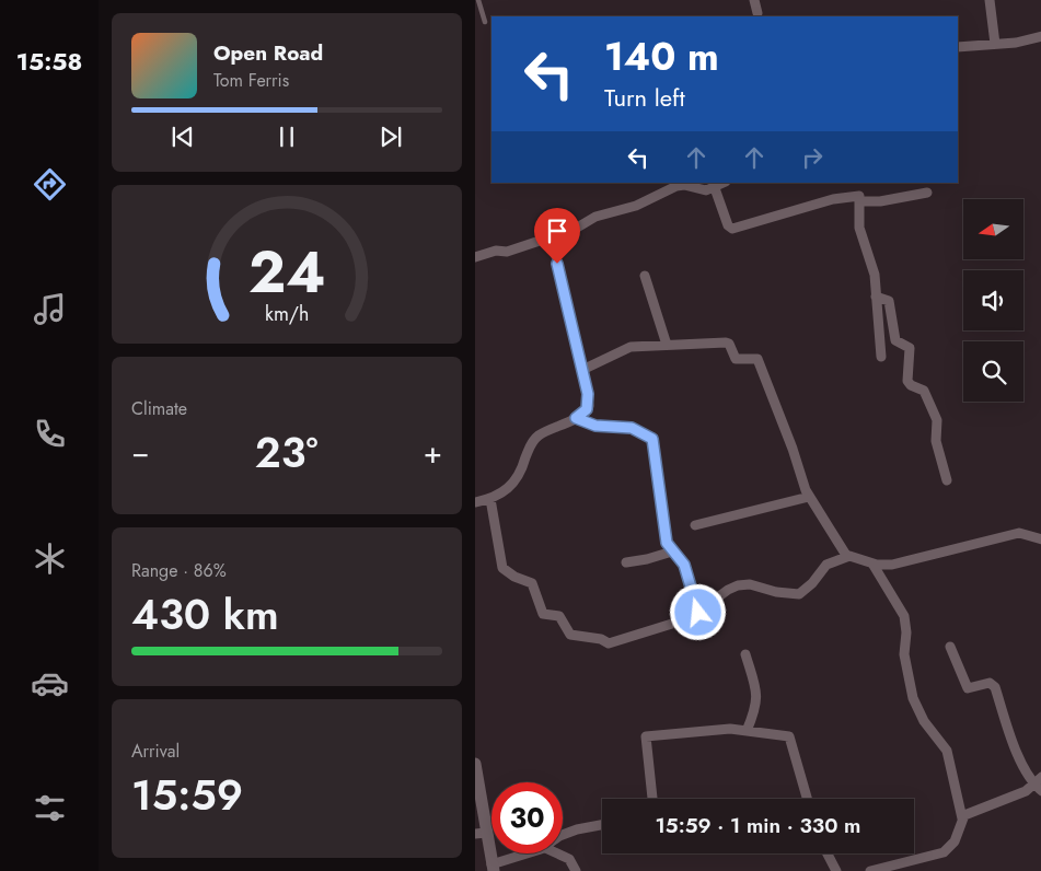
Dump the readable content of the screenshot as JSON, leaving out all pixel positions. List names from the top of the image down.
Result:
{
  "north": "left",
  "page": {
    "tabs": "15:58",
    "turn": ["140 m", "Turn left"],
    "song": ["Open Road", "Tom Ferris"],
    "tile": [
      "Climate",
      ["Range · 86%", "430 km"],
      ["Arrival", "15:59"]
    ],
    "heat": ["−", "23°", "+"],
    "limit": "30",
    "trip": "15:59 · 1 min · 330 m",
    "gauge": ["24", "km/h"]
  }
}
